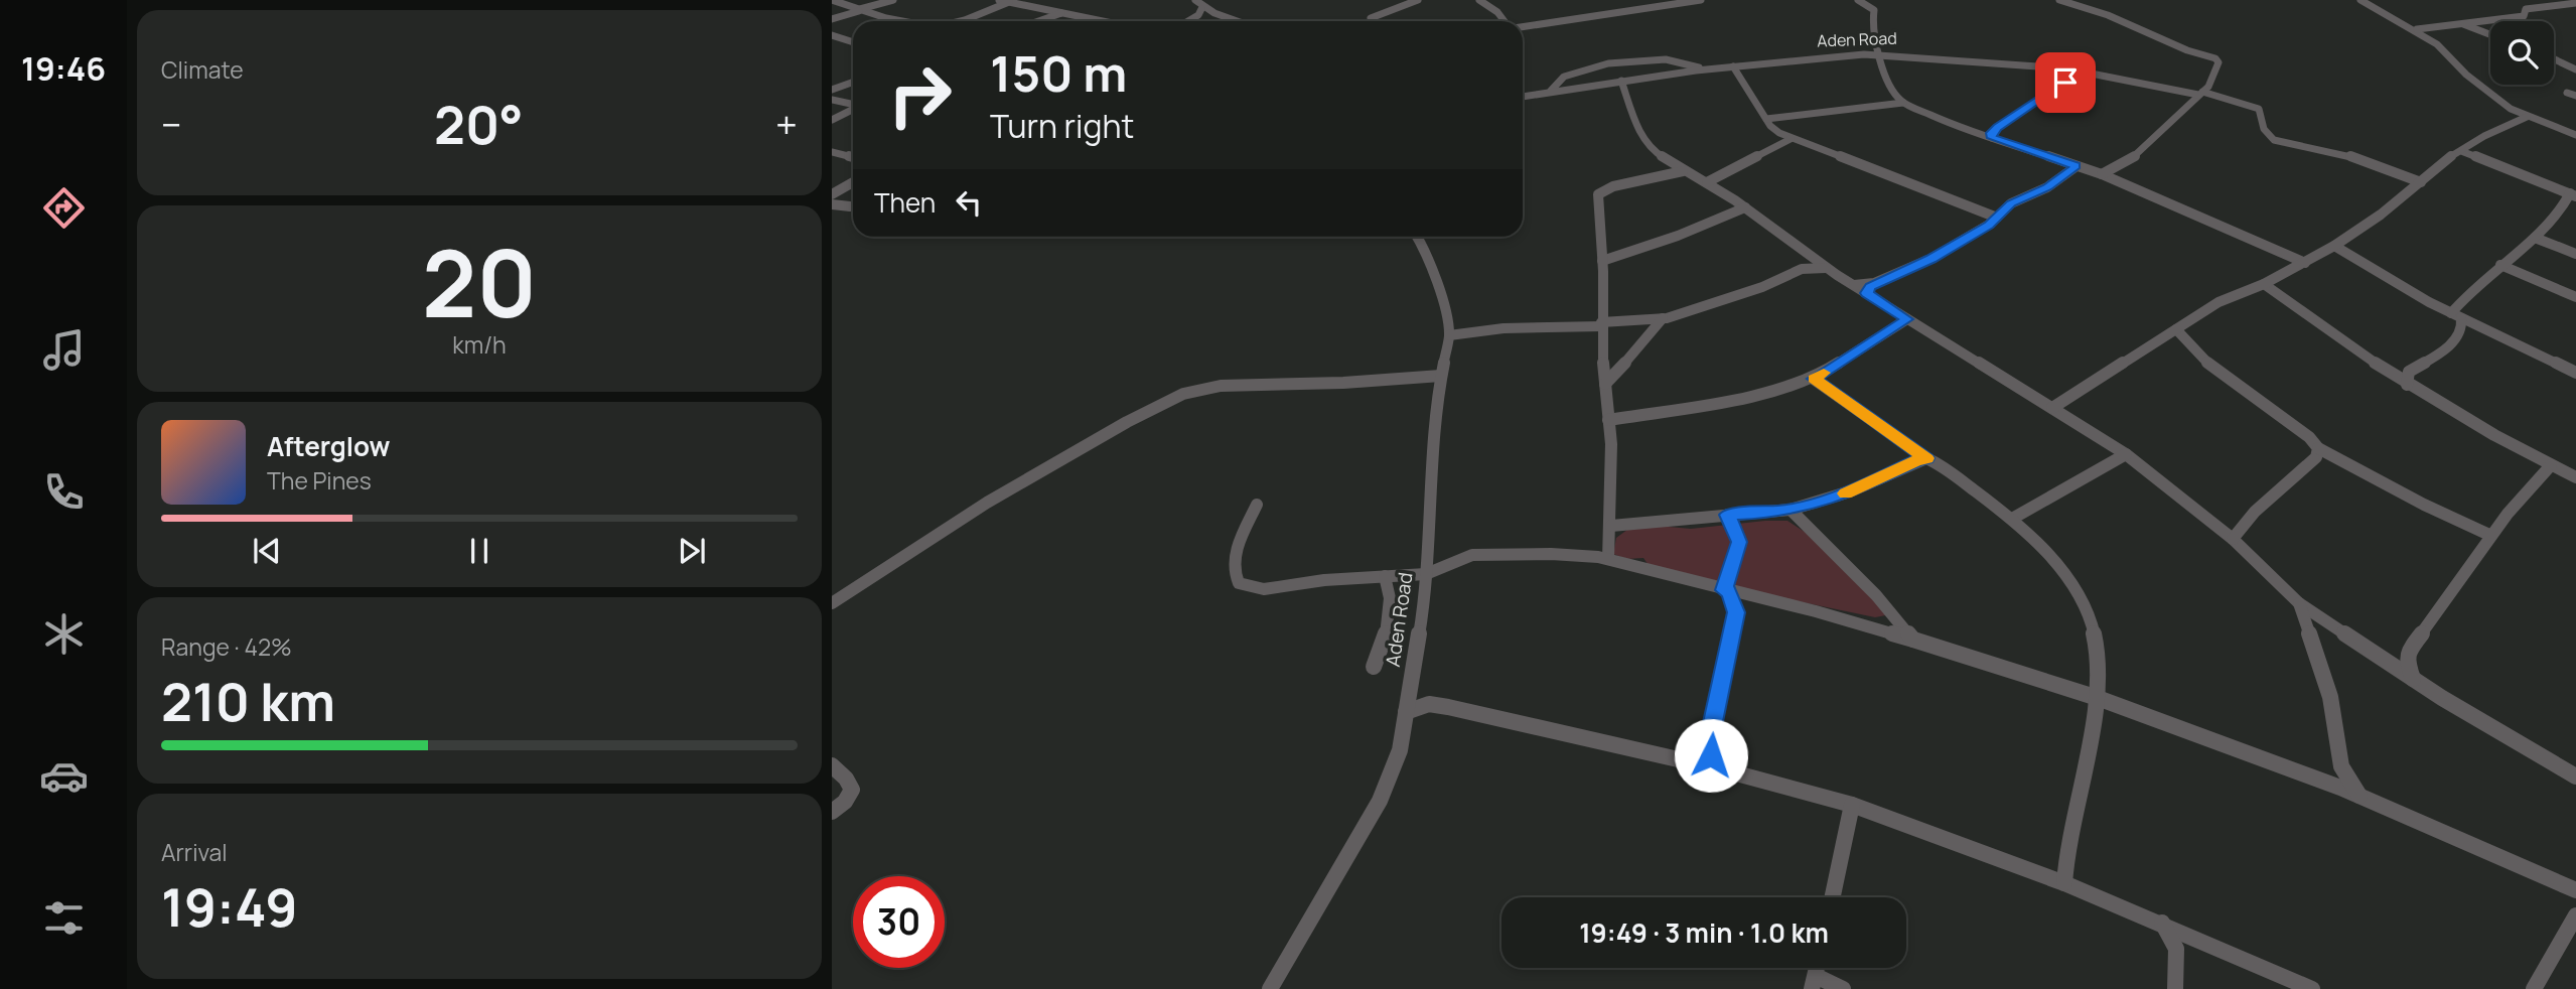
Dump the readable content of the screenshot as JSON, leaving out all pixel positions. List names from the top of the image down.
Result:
{
  "streets": {
    "street": ["Aden Road"]
  },
  "page": {
    "tabs": "19:46",
    "tile": [
      "Climate",
      ["20", "km/h"],
      ["Range · 42%", "210 km"],
      ["Arrival", "19:49"]
    ],
    "turn": ["150 m", "Turn right"],
    "heat": ["−", "20°", "+"],
    "then": "Then",
    "song": ["Afterglow", "The Pines"],
    "limit": "30",
    "trip": "19:49 · 3 min · 1.0 km"
  }
}
